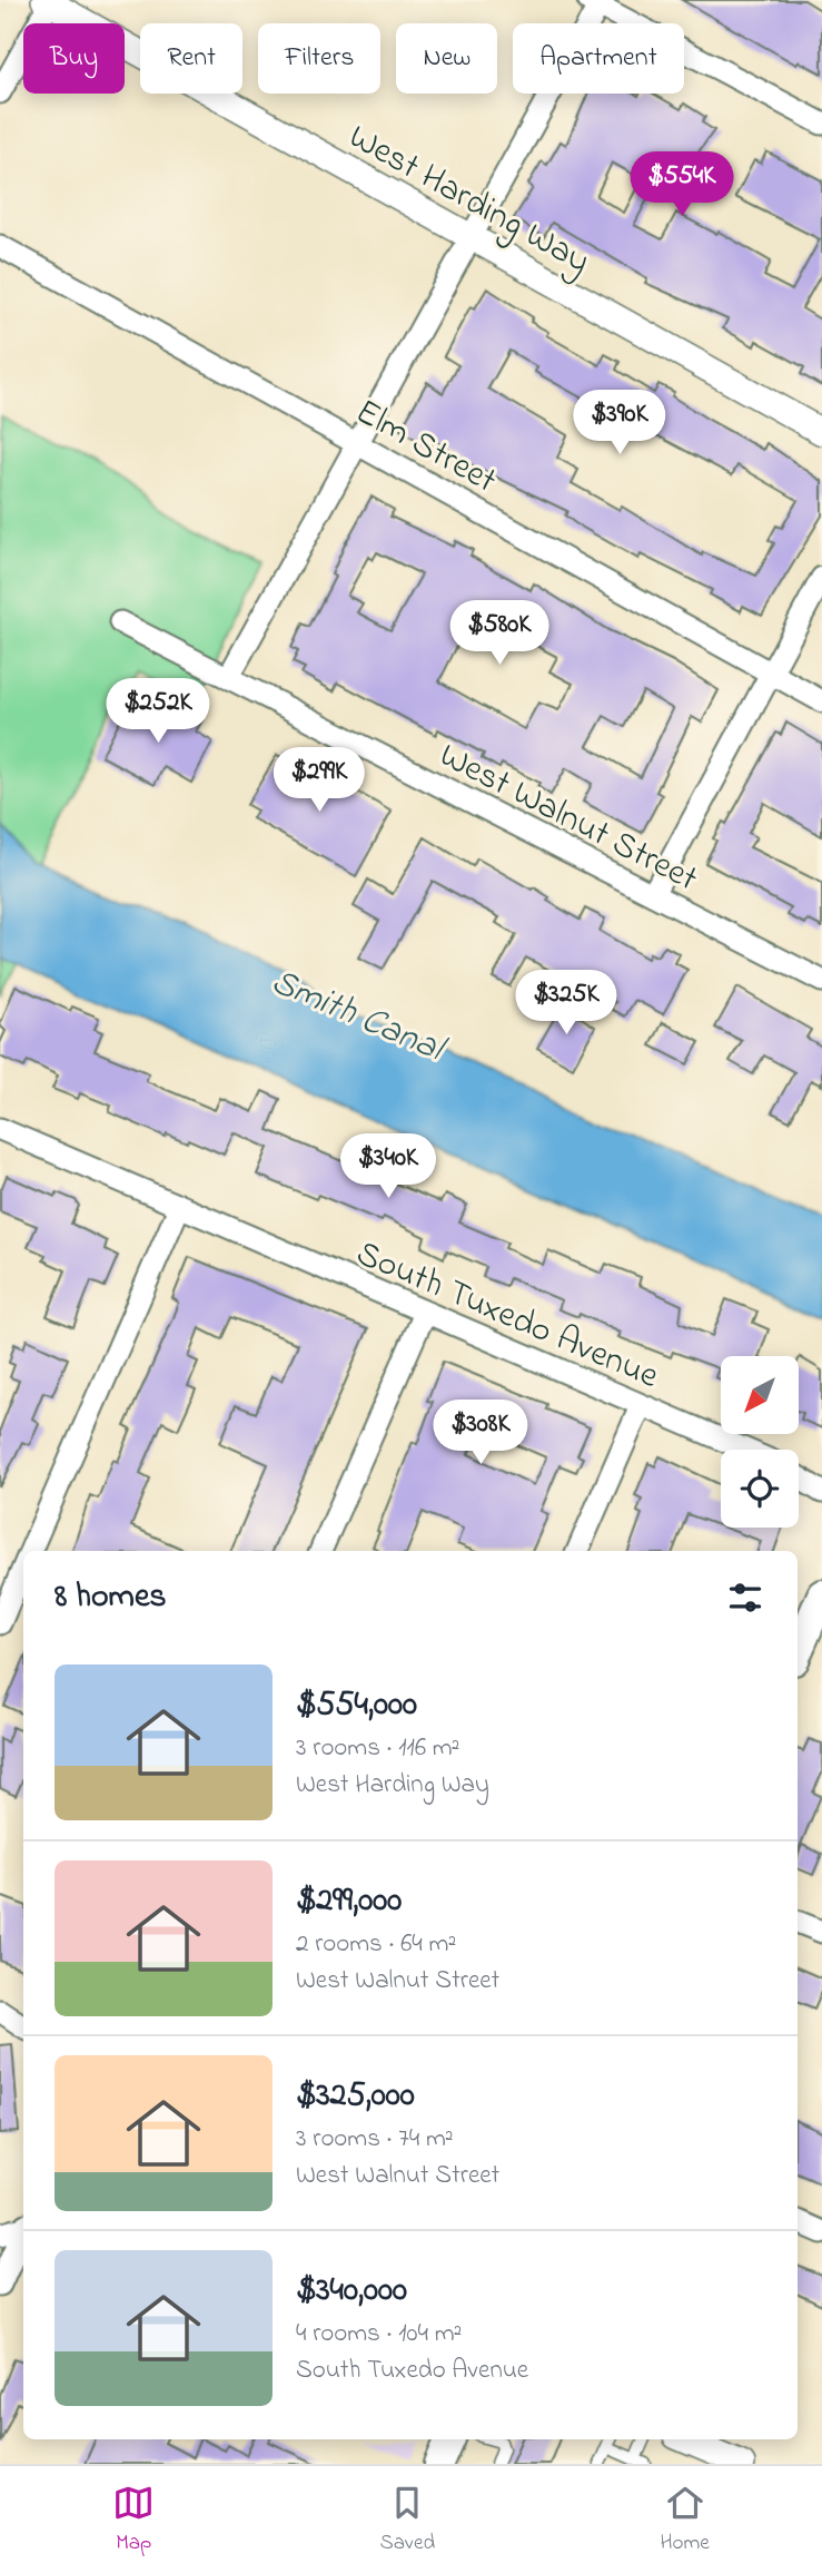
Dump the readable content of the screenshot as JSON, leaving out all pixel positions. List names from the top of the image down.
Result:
{
  "streets": {
    "street": [
      "West Harding Way",
      "Elm Street",
      "West Walnut Street",
      "South Tuxedo Avenue"
    ]
  },
  "water": ["Smith Canal"],
  "north": "bottom left",
  "page": {
    "chip": [
      "Buy",
      "Rent",
      "Filters",
      "New",
      "Apartment"
    ],
    "price": [
      "$554K",
      "$390K",
      "$580K",
      "$252K",
      "$299K",
      "$325K",
      "$340K",
      "$308K"
    ],
    "heading": "8 homes",
    "list": [
      {
        "name": "$554,000",
        "note": "3 rooms · 116 m² · West Harding Way"
      },
      {
        "name": "$299,000",
        "note": "2 rooms · 64 m² · West Walnut Street"
      },
      {
        "name": "$325,000",
        "note": "3 rooms · 74 m² · West Walnut Street"
      },
      {
        "name": "$340,000",
        "note": "4 rooms · 104 m² · South Tuxedo Avenue"
      }
    ],
    "tabs": ["Map", "Saved", "Home"]
  }
}
